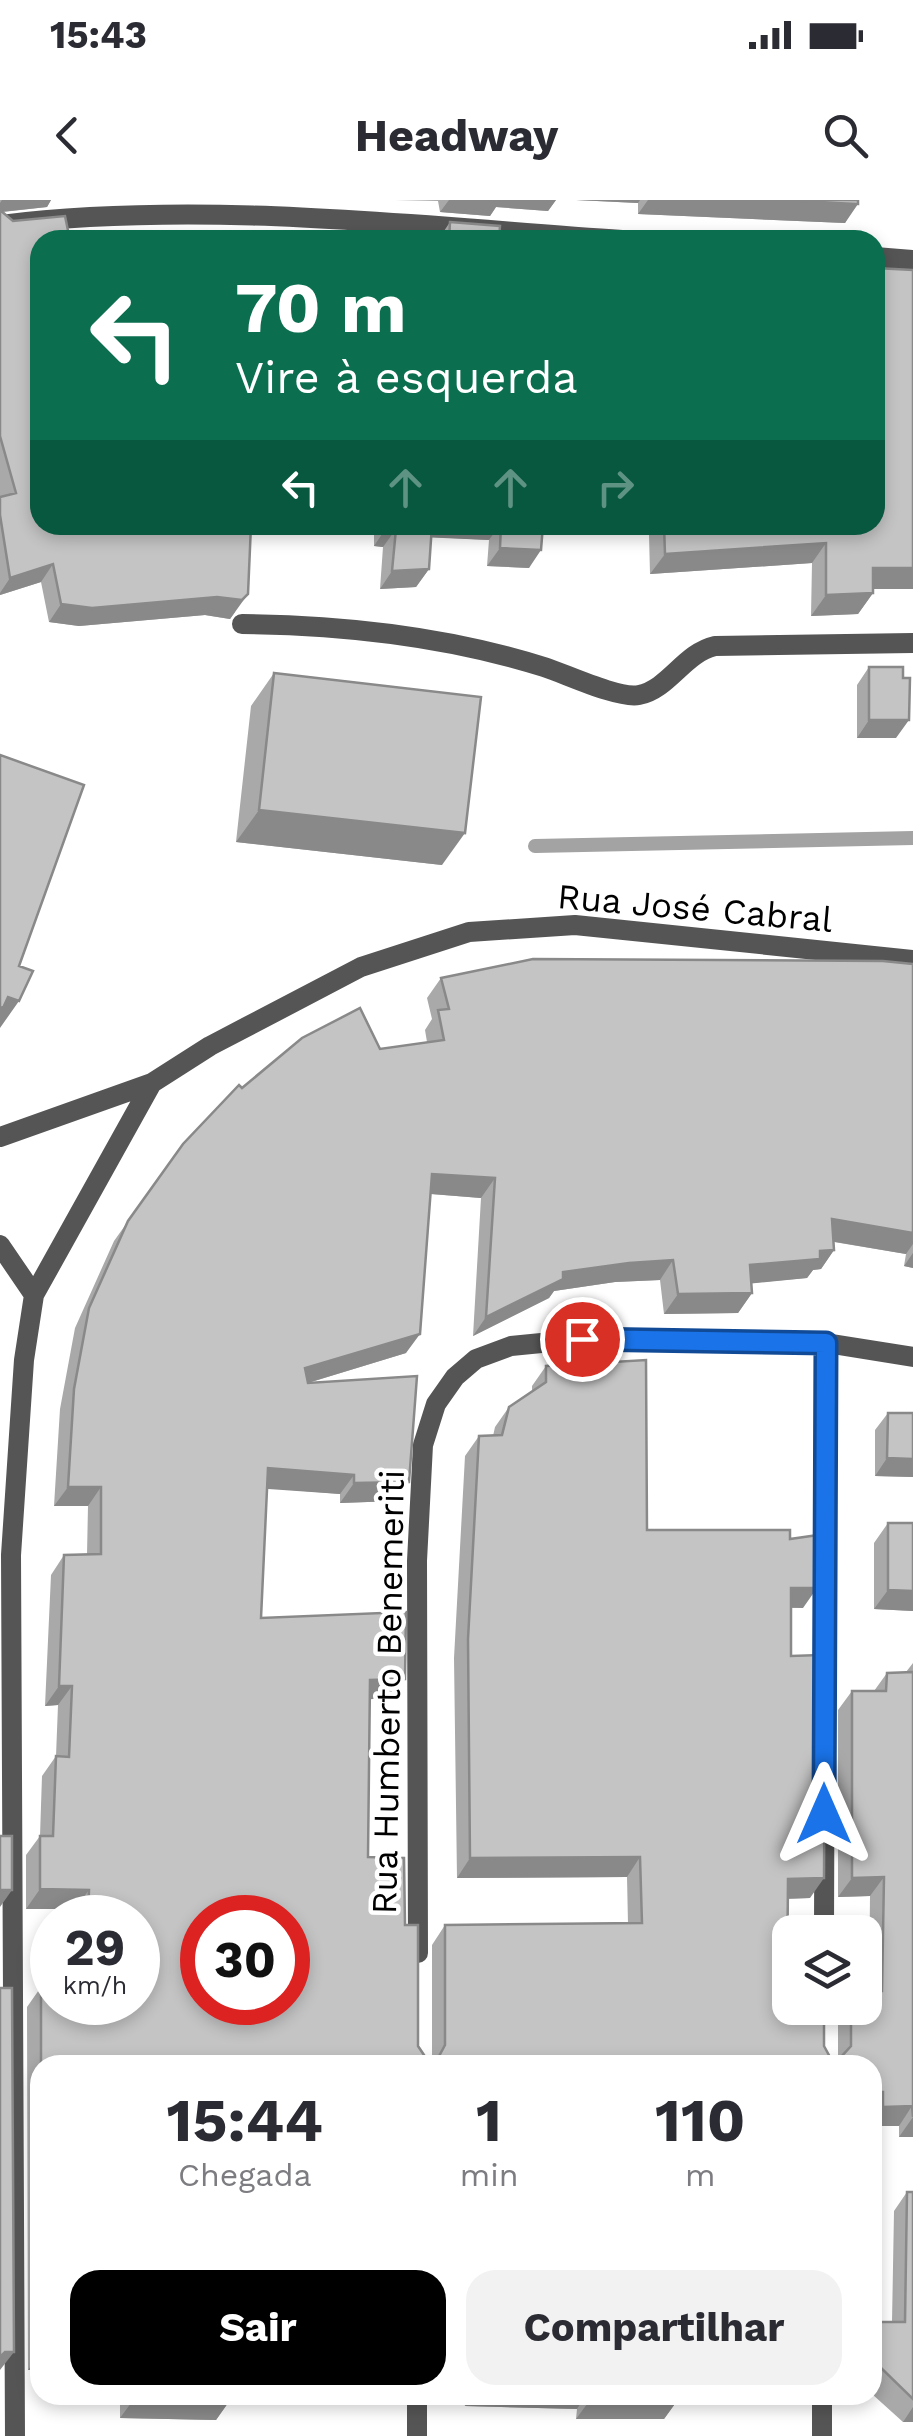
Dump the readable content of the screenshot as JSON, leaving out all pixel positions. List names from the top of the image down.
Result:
{
  "streets": {
    "street": ["Rua José Cabral", "Rua Humberto Benemeriti"]
  },
  "page": {
    "status": "15:43",
    "header": "Headway",
    "turn": ["70 m", "Vire à esquerda"],
    "speed": "29 km/h",
    "limit": "30",
    "eta": [
      "15:44",
      "Chegada",
      "1",
      "min",
      "110",
      "m"
    ],
    "buttons": ["Sair", "Compartilhar"]
  }
}
